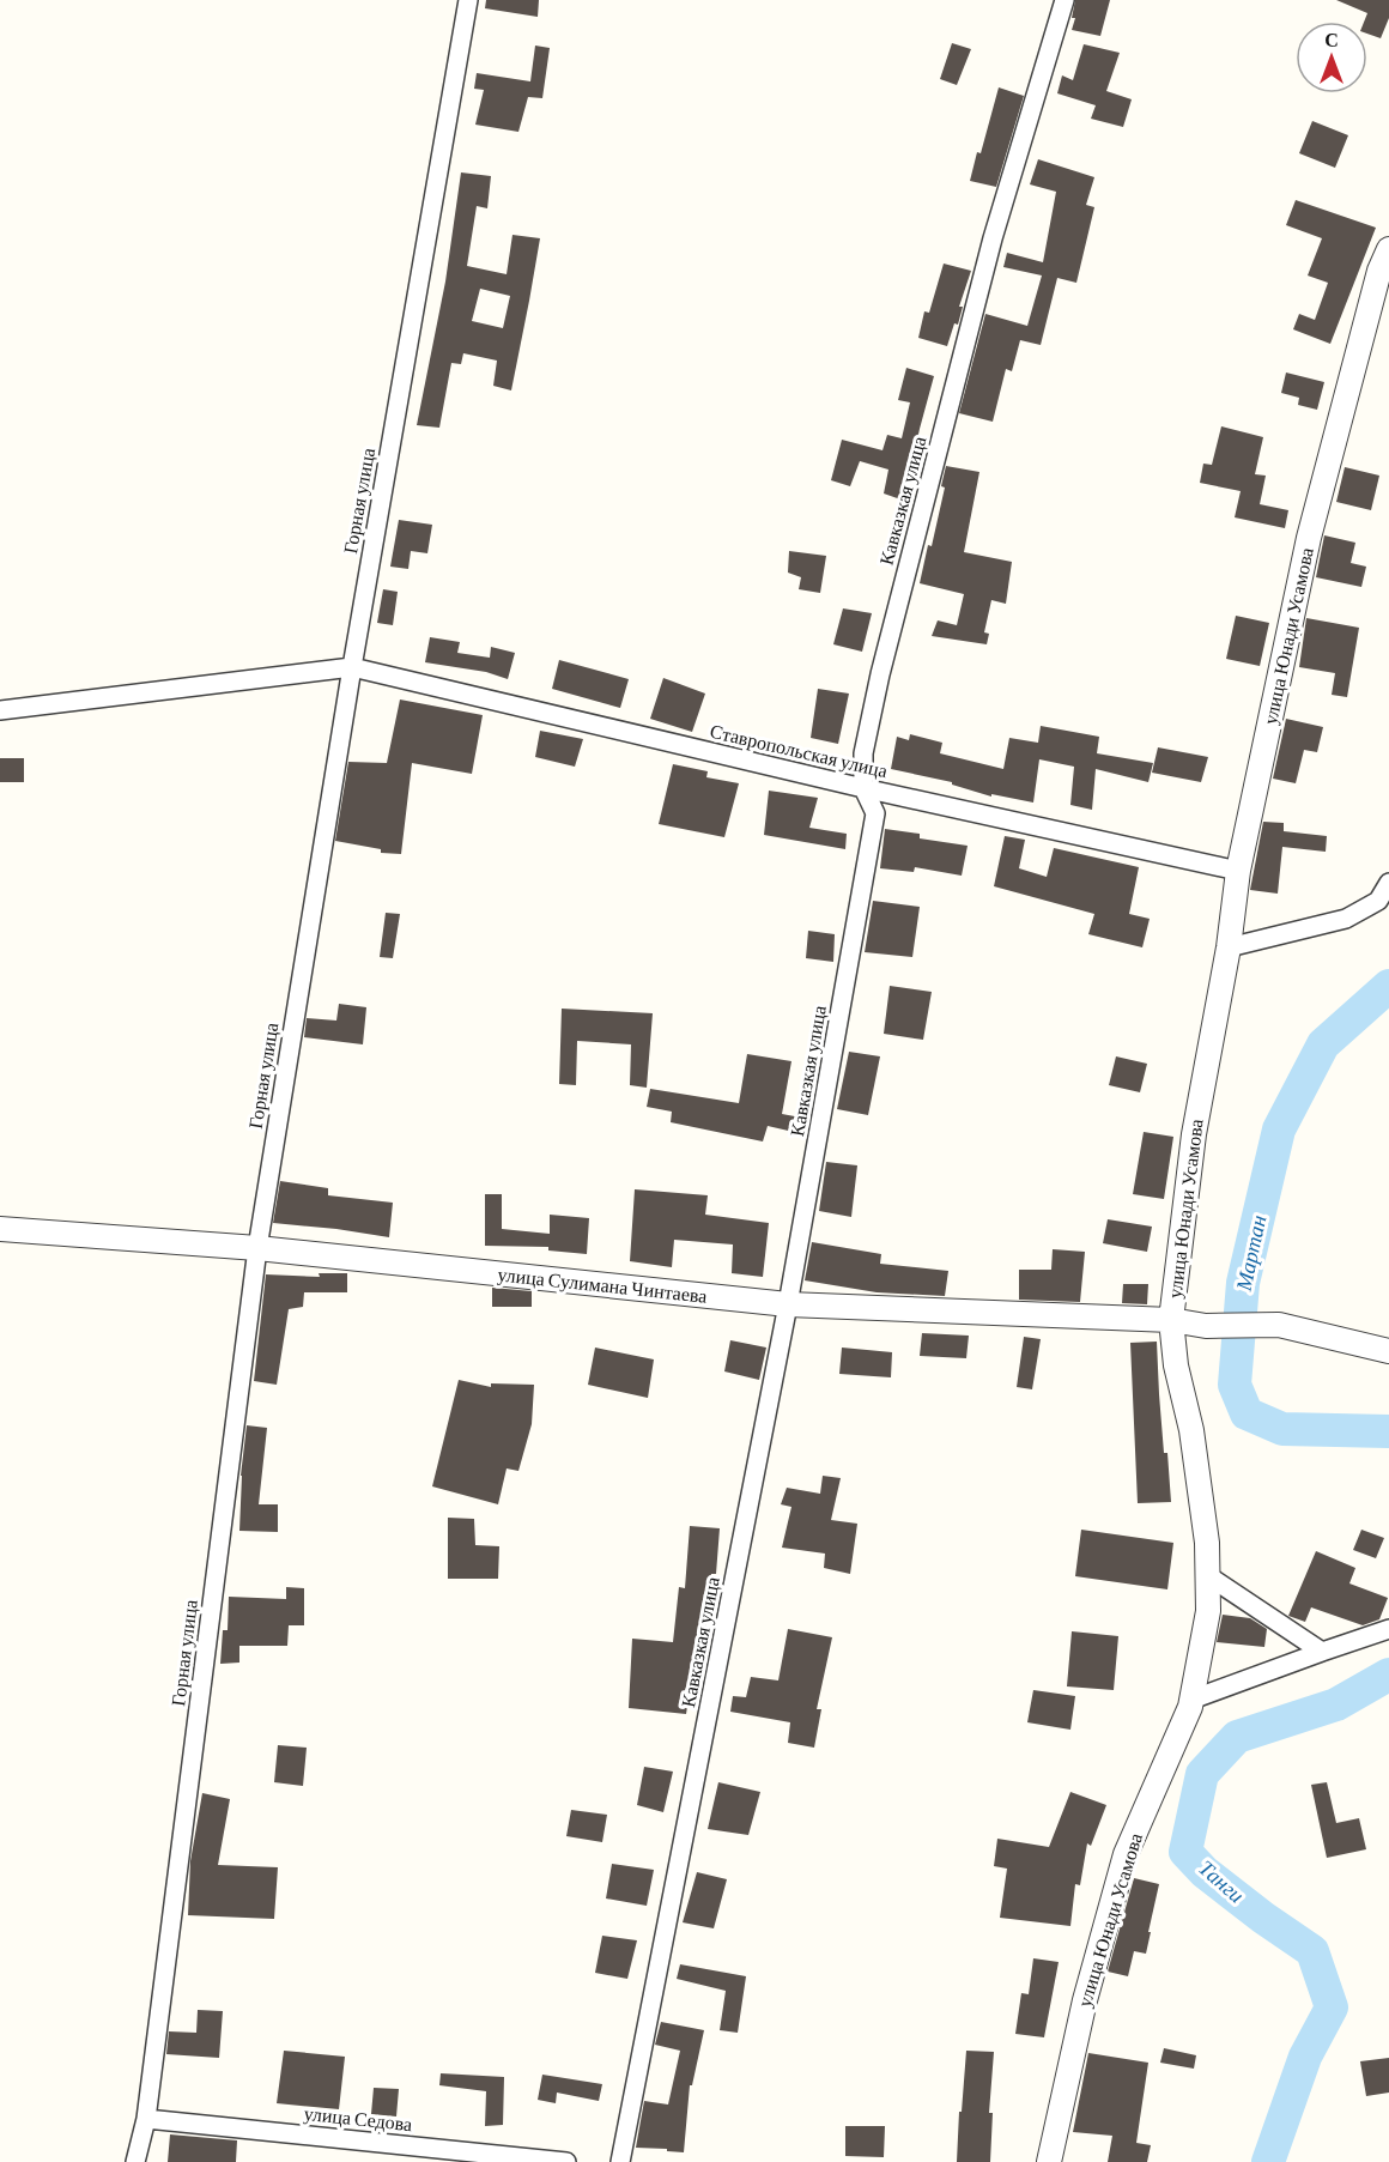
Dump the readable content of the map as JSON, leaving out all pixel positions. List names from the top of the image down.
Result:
{
  "streets": {
    "street": [
      "Горная улица",
      "Кавказкая улица",
      "улица Юнади Усамова",
      "Ставропольская улица",
      "улица Сулимана Чинтаева",
      "улица Седова"
    ]
  },
  "crossings": [
    ["Горная улица", "Ставропольская улица"],
    ["Горная улица", "улица Сулимана Чинтаева"],
    ["Горная улица", "улица Седова"],
    ["Кавказкая улица", "Ставропольская улица"],
    ["Кавказкая улица", "улица Сулимана Чинтаева"],
    ["улица Юнади Усамова", "Ставропольская улица"],
    ["улица Юнади Усамова", "улица Сулимана Чинтаева"]
  ],
  "water": ["Мартан", "Танги"],
  "north": "top"
}
